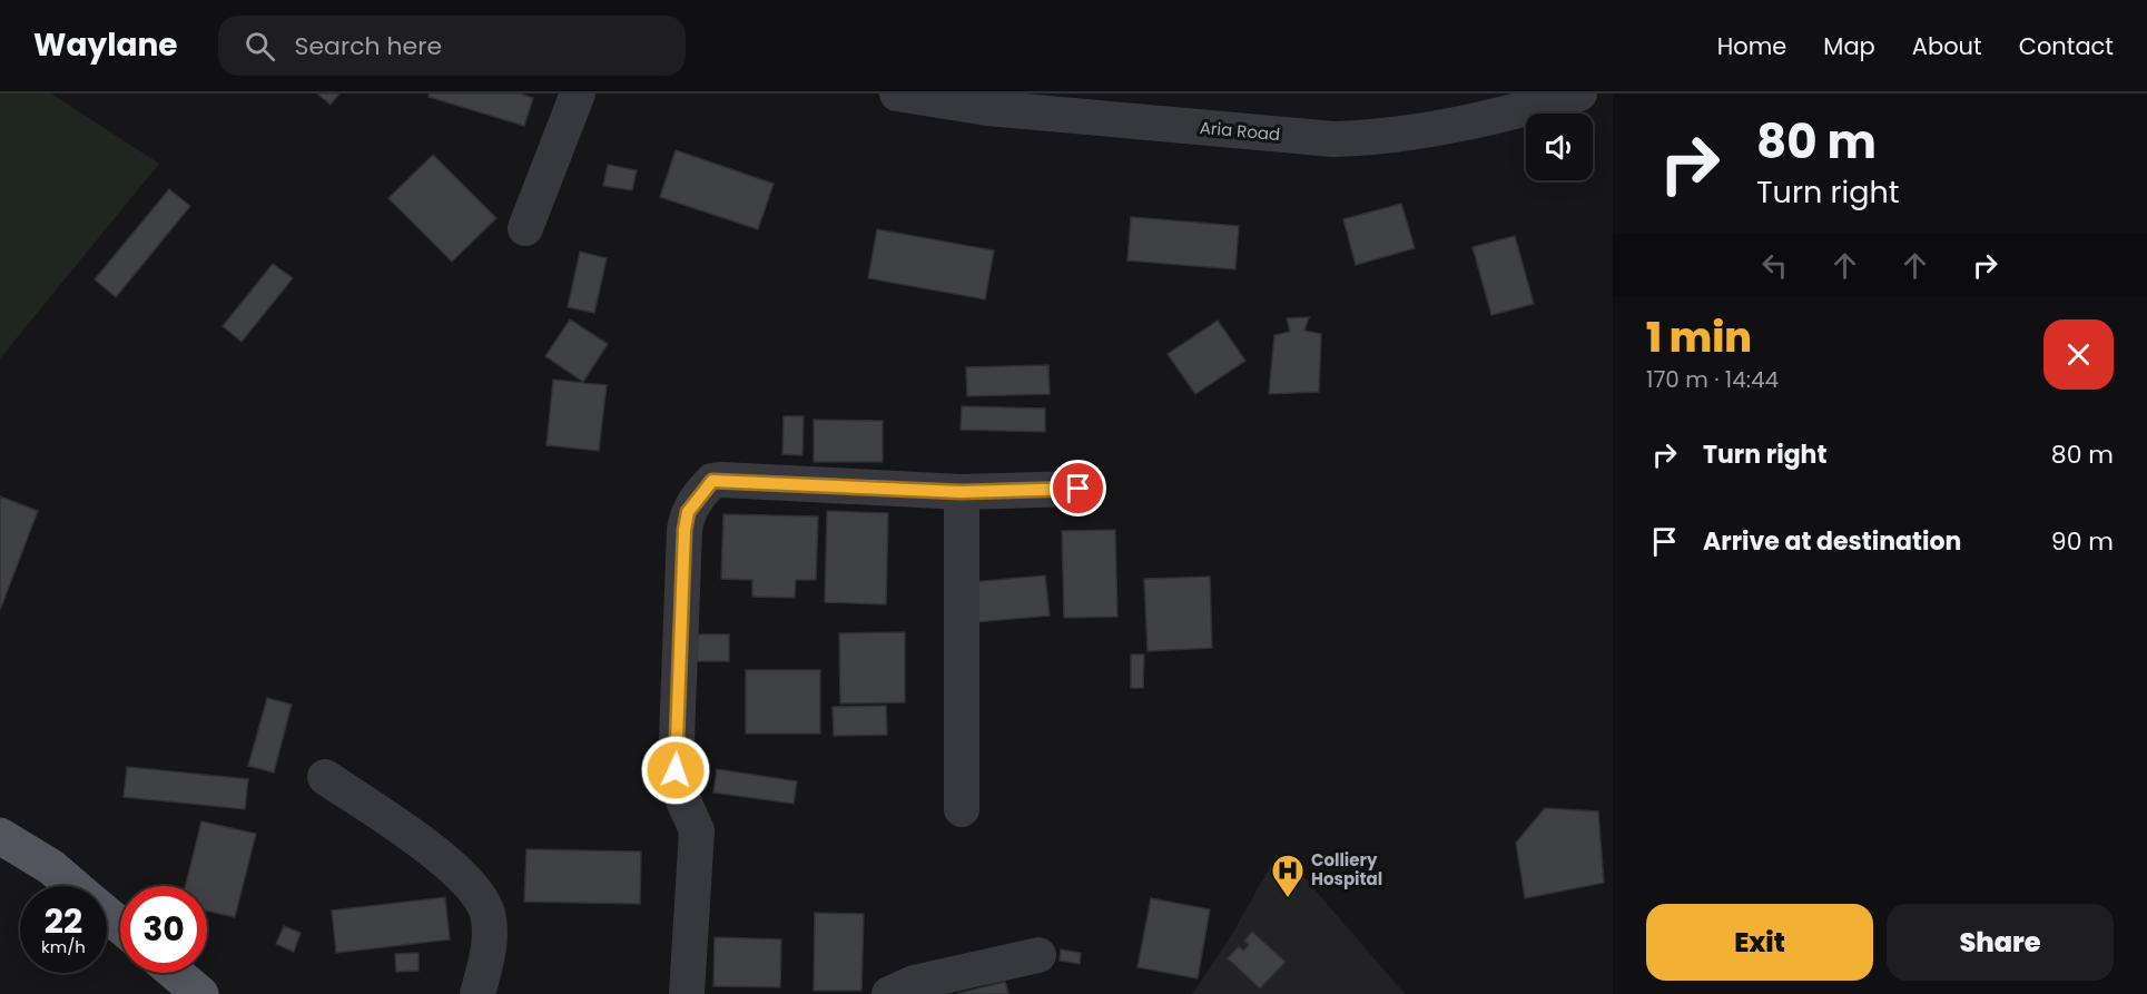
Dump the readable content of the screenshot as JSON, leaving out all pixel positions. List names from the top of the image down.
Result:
{
  "streets": {
    "street": ["Aria Road"]
  },
  "places": {
    "hospital": ["Colliery Hospital"]
  },
  "page": {
    "header": "Waylane",
    "search": "Search here",
    "nav": [
      "Home",
      "Map",
      "About",
      "Contact"
    ],
    "turn": ["80 m", "Turn right"],
    "heading": ["1 min", "170 m · 14:44"],
    "list": [
      {
        "name": "Turn right",
        "value": "80 m"
      },
      {
        "name": "Arrive at destination",
        "value": "90 m"
      }
    ],
    "speed": "22 km/h",
    "limit": "30",
    "buttons": ["Exit", "Share"]
  }
}
